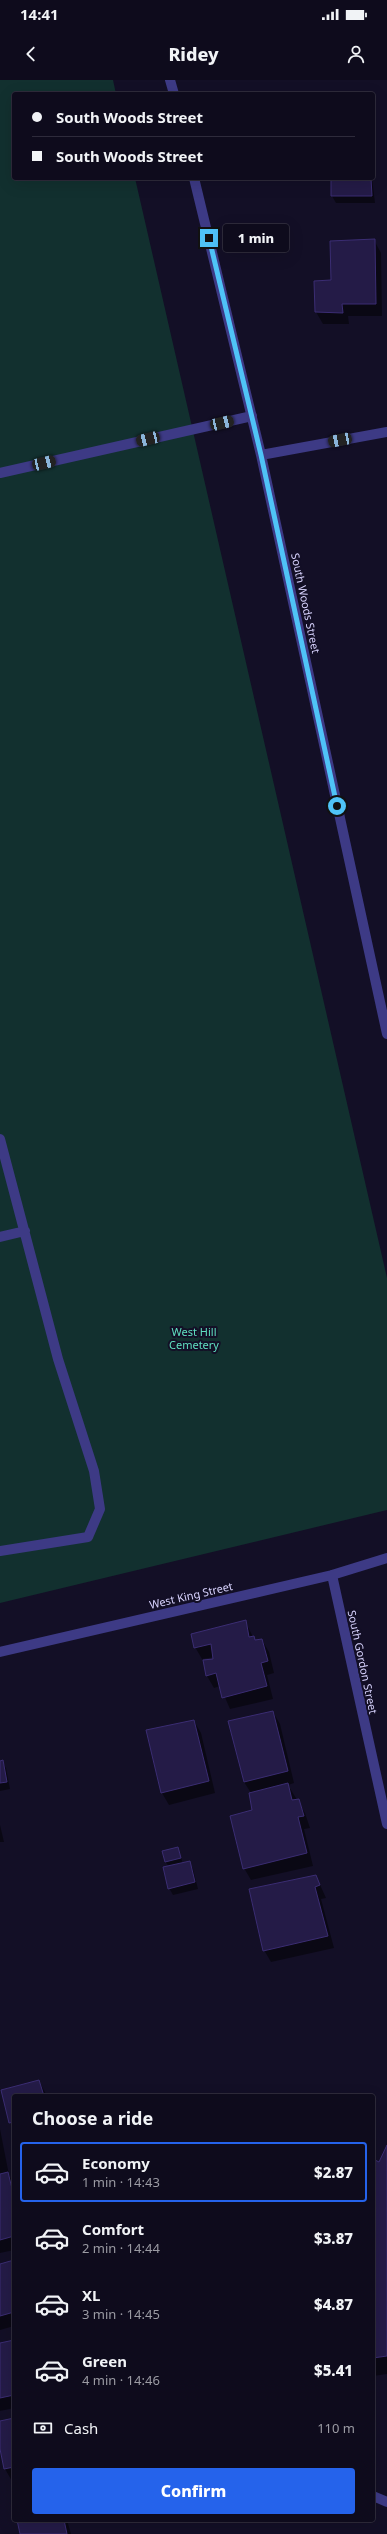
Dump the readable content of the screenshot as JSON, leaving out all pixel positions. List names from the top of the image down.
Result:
{
  "streets": {
    "street": ["South Woods Street", "West King Street", "South Gordon Street"]
  },
  "crossings": [
    ["West King Street", "South Gordon Street"]
  ],
  "parks": ["West Hill Cemetery"],
  "page": {
    "status": "14:41",
    "header": "Ridey",
    "banner": ["South Woods Street", "South Woods Street"],
    "bubble": "1 min",
    "heading": "Choose a ride",
    "list": [
      {
        "name": "Economy",
        "note": "1 min · 14:43",
        "value": "$2.87"
      },
      {
        "name": "Comfort",
        "note": "2 min · 14:44",
        "value": "$3.87"
      },
      {
        "name": "XL",
        "note": "3 min · 14:45",
        "value": "$4.87"
      },
      {
        "name": "Green",
        "note": "4 min · 14:46",
        "value": "$5.41"
      }
    ],
    "pay": ["Cash", "110 m"],
    "buttons": "Confirm"
  }
}
